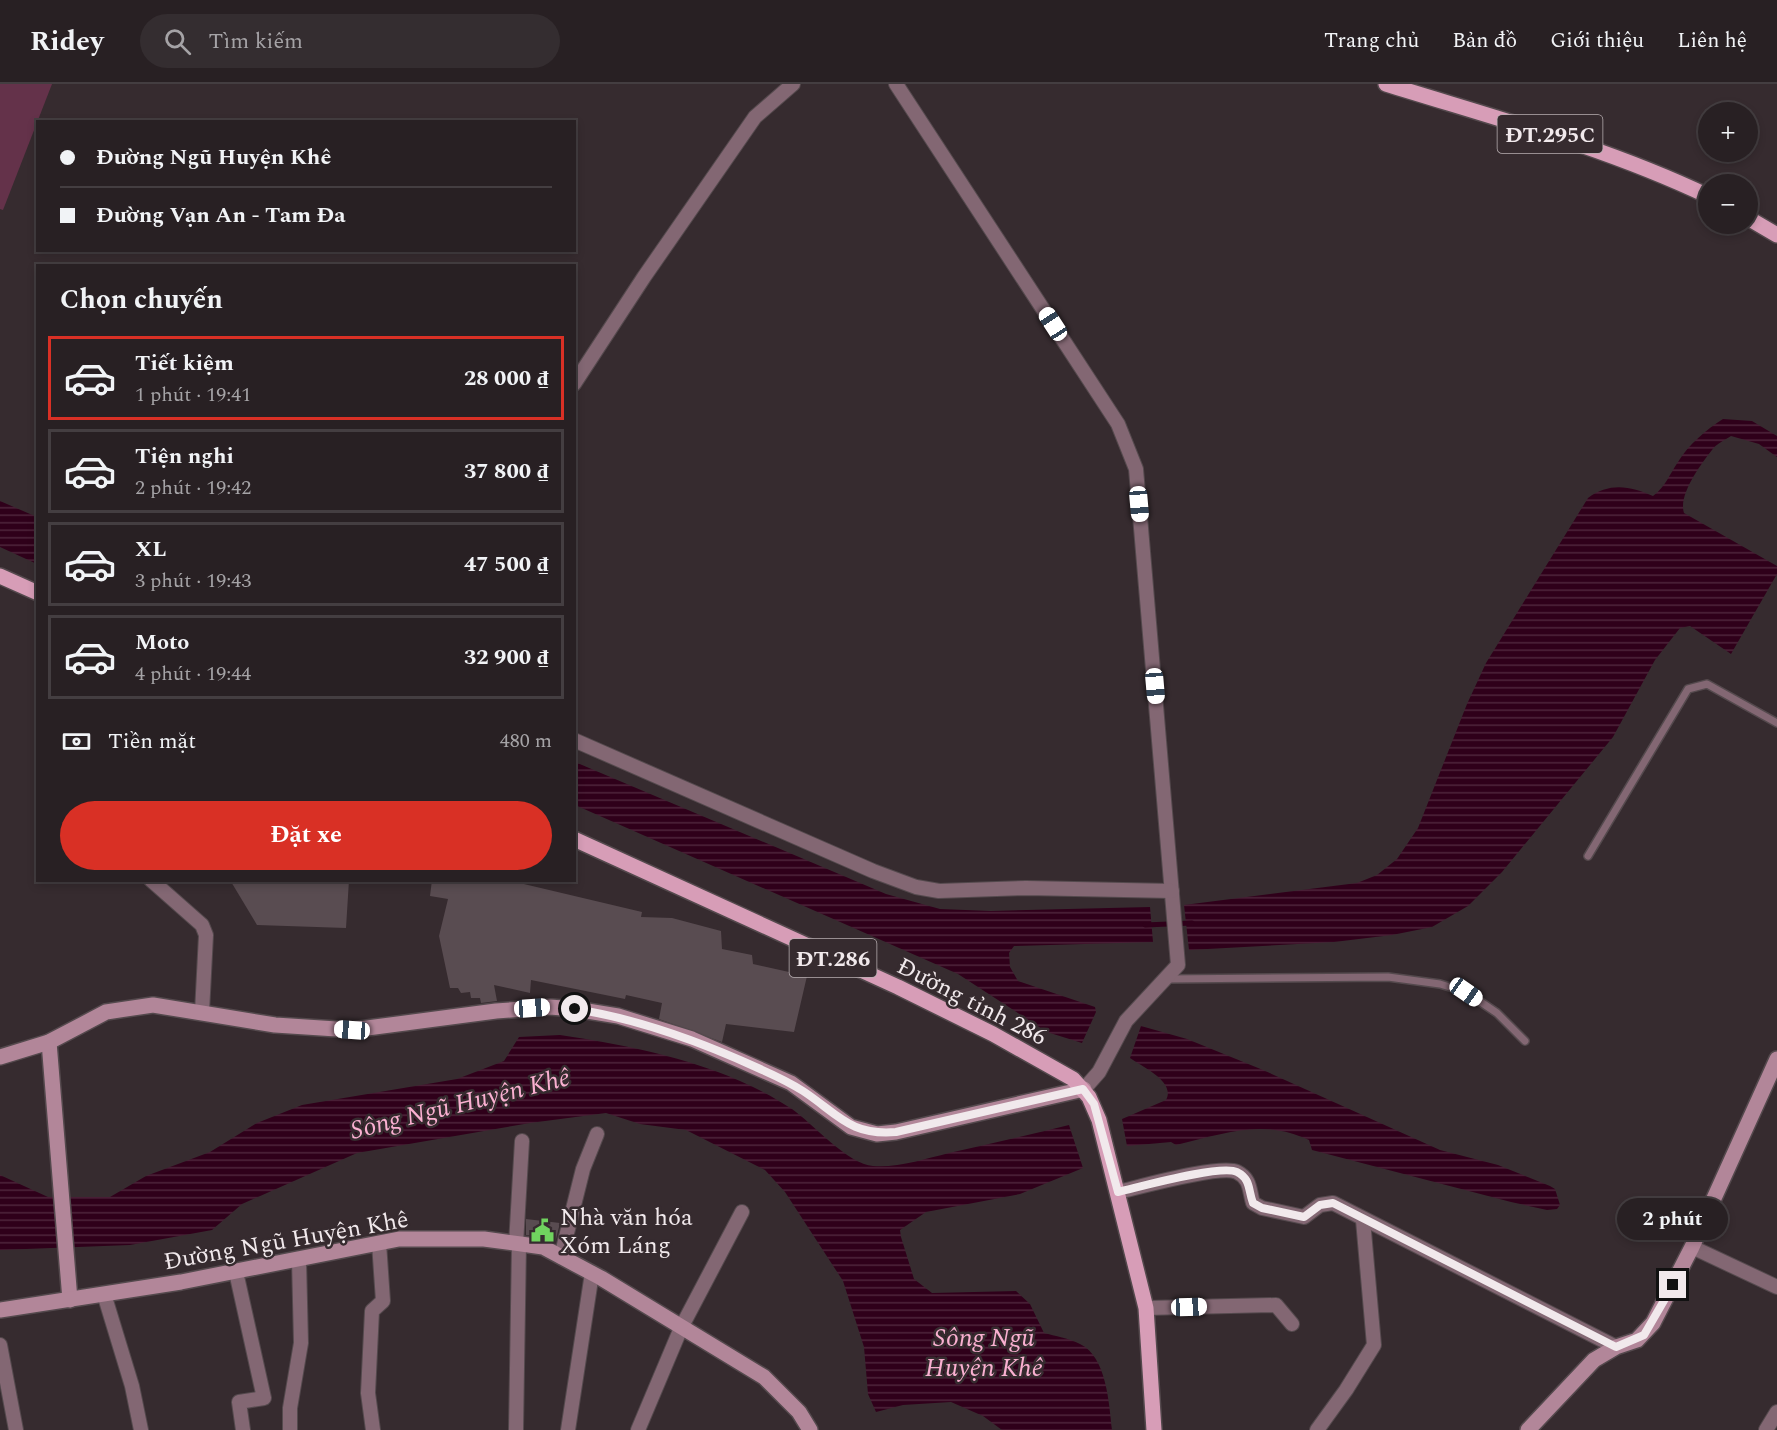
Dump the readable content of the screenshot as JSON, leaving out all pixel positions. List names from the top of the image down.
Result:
{
  "streets": {
    "main road": ["ĐT.295C", "ĐT.286", "Đường tỉnh 286"],
    "street": ["Đường Ngũ Huyện Khê"]
  },
  "crossings": [
    ["ĐT.286", "Đường tỉnh 286"]
  ],
  "water": ["Sông Ngũ Huyện Khê"],
  "places": {
    "public building": ["Nhà văn hóa Xóm Láng"]
  },
  "page": {
    "header": "Ridey",
    "search": "Tìm kiếm",
    "nav": [
      "Trang chủ",
      "Bản đồ",
      "Giới thiệu",
      "Liên hệ"
    ],
    "map_buttons": ["+", "−"],
    "banner": ["Đường Ngũ Huyện Khê", "Đường Vạn An - Tam Đa"],
    "heading": "Chọn chuyến",
    "list": [
      {
        "name": "Tiết kiệm",
        "note": "1 phút · 19:41",
        "value": "28 000 ₫"
      },
      {
        "name": "Tiện nghi",
        "note": "2 phút · 19:42",
        "value": "37 800 ₫"
      },
      {
        "name": "XL",
        "note": "3 phút · 19:43",
        "value": "47 500 ₫"
      },
      {
        "name": "Moto",
        "note": "4 phút · 19:44",
        "value": "32 900 ₫"
      }
    ],
    "pay": ["Tiền mặt", "480 m"],
    "buttons": "Đặt xe",
    "bubble": "2 phút"
  }
}
